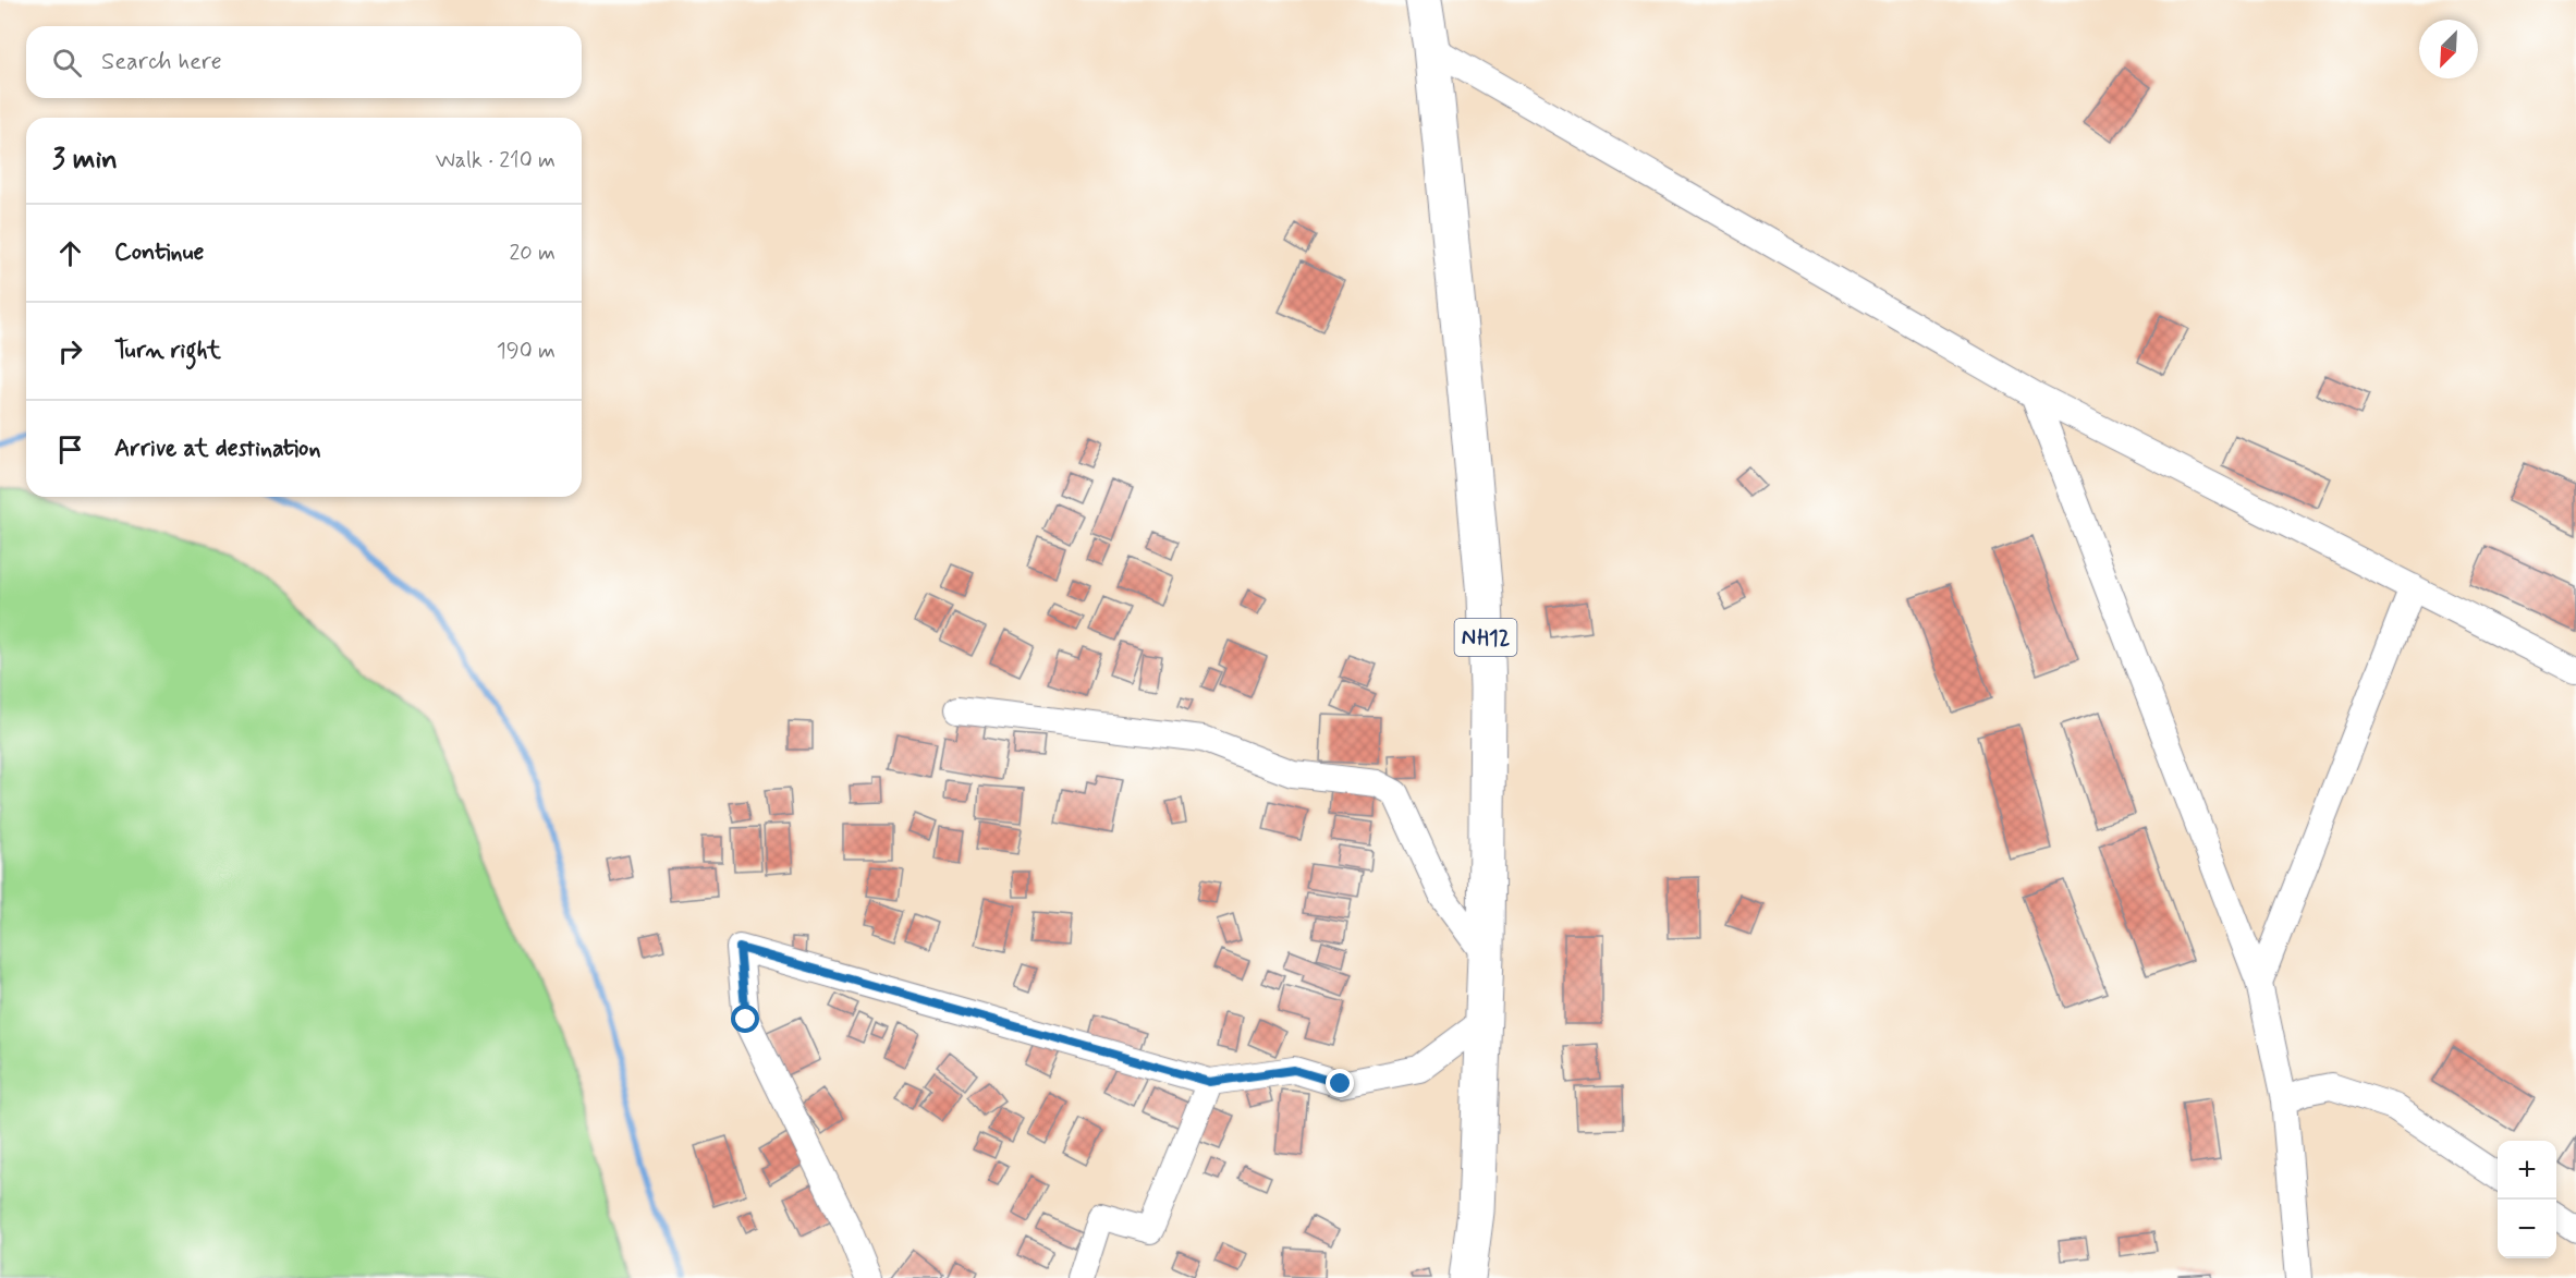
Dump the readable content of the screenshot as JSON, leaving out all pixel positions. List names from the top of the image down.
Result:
{
  "streets": {
    "highway": ["NH12"]
  },
  "north": "bottom left",
  "page": {
    "search": "Search here",
    "heading": ["3 min", "Walk · 210 m"],
    "list": [
      ["Continue", "20 m"],
      ["Turn right", "190 m"],
      "Arrive at destination"
    ],
    "map_buttons": ["+", "−"]
  }
}
